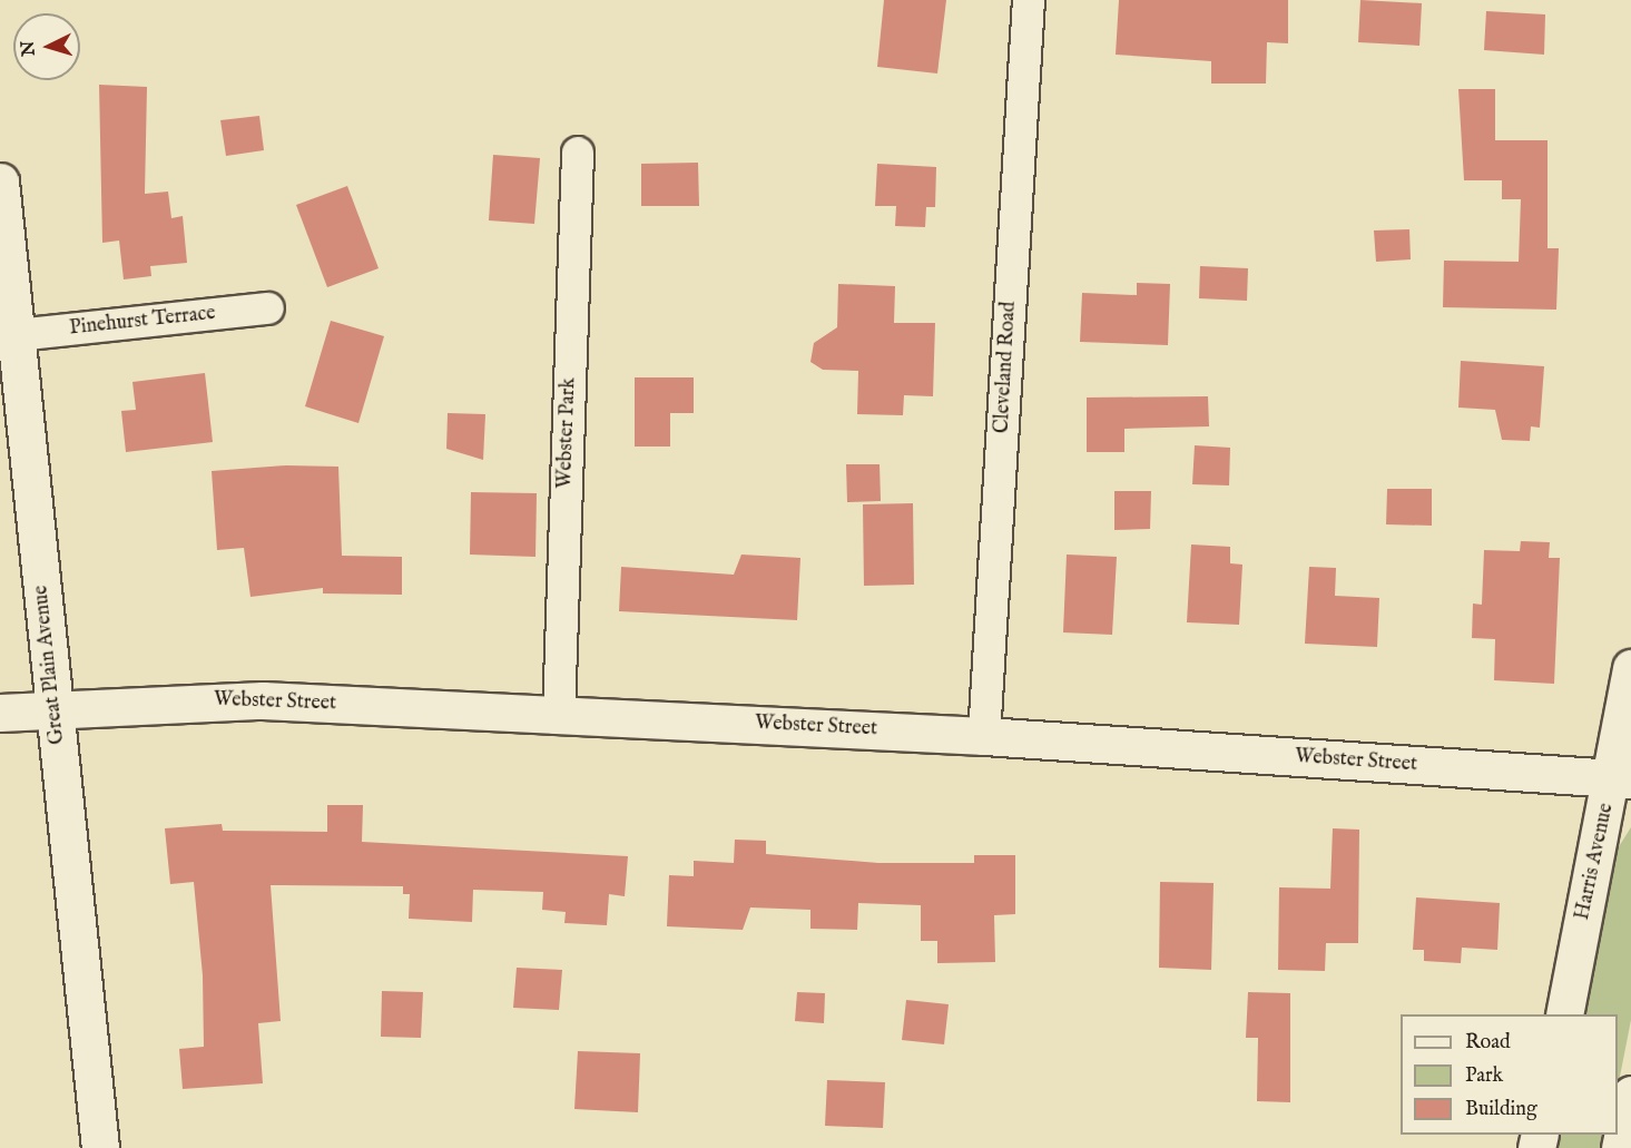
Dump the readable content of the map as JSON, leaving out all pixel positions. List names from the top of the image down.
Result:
{
  "streets": {
    "street": [
      "Pinehurst Terrace",
      "Cleveland Road",
      "Webster Park",
      "Great Plain Avenue",
      "Webster Street",
      "Harris Avenue"
    ]
  },
  "crossings": [
    ["Pinehurst Terrace", "Great Plain Avenue"],
    ["Cleveland Road", "Webster Street"],
    ["Webster Park", "Webster Street"],
    ["Great Plain Avenue", "Webster Street"],
    ["Webster Street", "Harris Avenue"]
  ],
  "legend": ["Road", "Park", "Building"],
  "north": "left"
}
